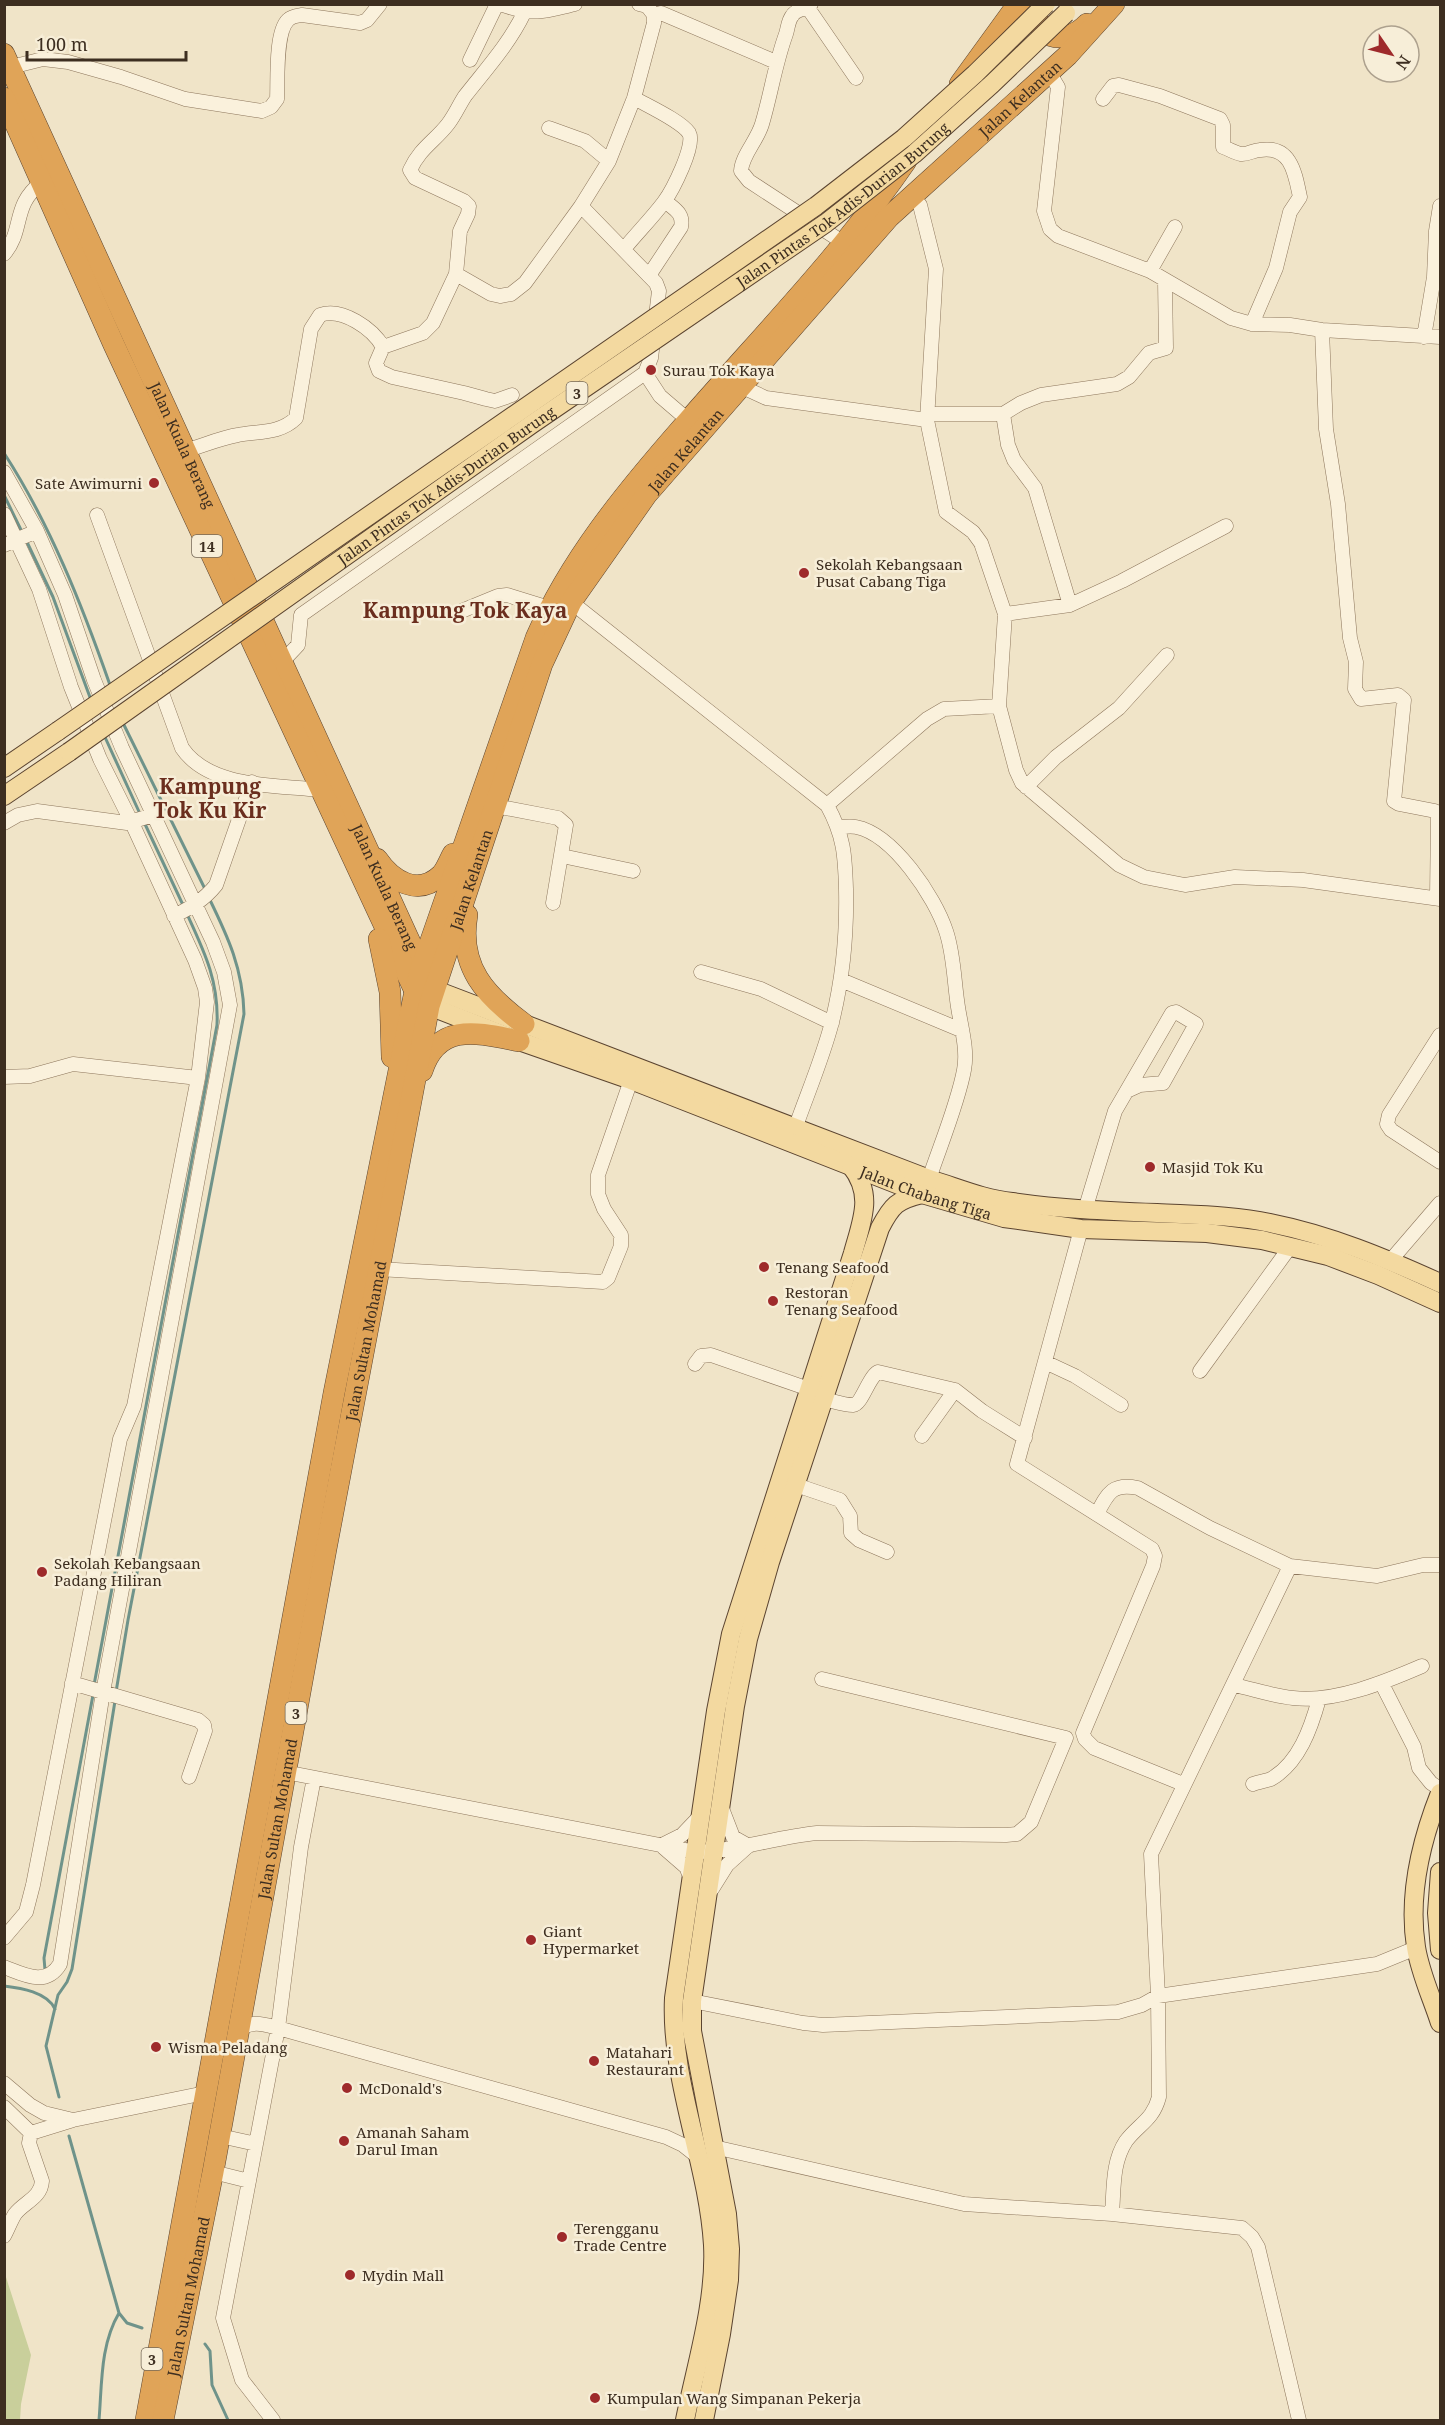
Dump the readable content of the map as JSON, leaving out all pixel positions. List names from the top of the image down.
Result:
{
  "streets": {
    "highway": [
      "Jalan Kelantan",
      "3",
      "Jalan Kuala Berang",
      "14",
      "Jalan Sultan Mohamad"
    ],
    "main road": ["Jalan Pintas Tok Adis-Durian Burung", "Jalan Chabang Tiga"]
  },
  "crossings": [
    ["Jalan Kelantan", "Jalan Kuala Berang"],
    ["Jalan Kelantan", "Jalan Chabang Tiga"],
    ["Jalan Kelantan", "Jalan Sultan Mohamad"],
    ["Jalan Kuala Berang", "Jalan Chabang Tiga"],
    ["Jalan Kuala Berang", "Jalan Sultan Mohamad"],
    ["Jalan Chabang Tiga", "Jalan Sultan Mohamad"]
  ],
  "districts": ["Kampung Tok Kaya", "Kampung Tok Ku Kir"],
  "places": [
    "Surau Tok Kaya",
    "Sate Awimurni",
    "Sekolah Kebangsaan Pusat Cabang Tiga",
    "Masjid Tok Ku",
    "Tenang Seafood",
    "Restoran Tenang Seafood",
    "Sekolah Kebangsaan Padang Hiliran",
    "Giant Hypermarket",
    "Wisma Peladang",
    "Matahari Restaurant",
    "McDonald's",
    "Amanah Saham Darul Iman",
    "Terengganu Trade Centre",
    "Mydin Mall",
    "Kumpulan Wang Simpanan Pekerja"
  ],
  "scale_bar": "100 m",
  "north": "bottom right"
}
